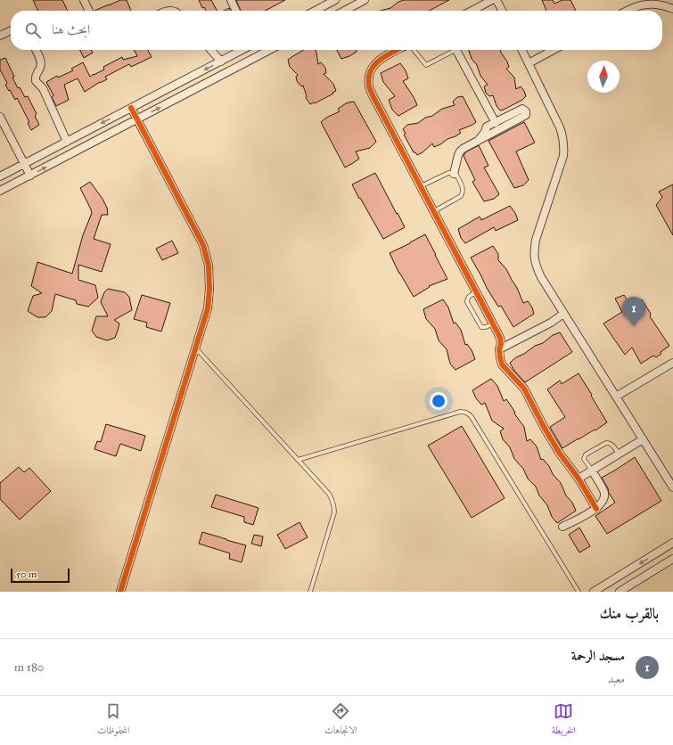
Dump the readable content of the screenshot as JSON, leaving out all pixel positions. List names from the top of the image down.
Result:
{
  "scale_bar": "50 m",
  "north": "top",
  "page": {
    "search": "ابحث هنا",
    "pins": "1",
    "scale": "50 m",
    "heading": "بالقرب منك",
    "list": [
      {
        "mark": "1",
        "name": "مسجد الرحمة",
        "note": "معبد",
        "value": "180 m"
      }
    ],
    "nav": ["الخريطة", "الاتجاهات", "المحفوظات"]
  }
}
